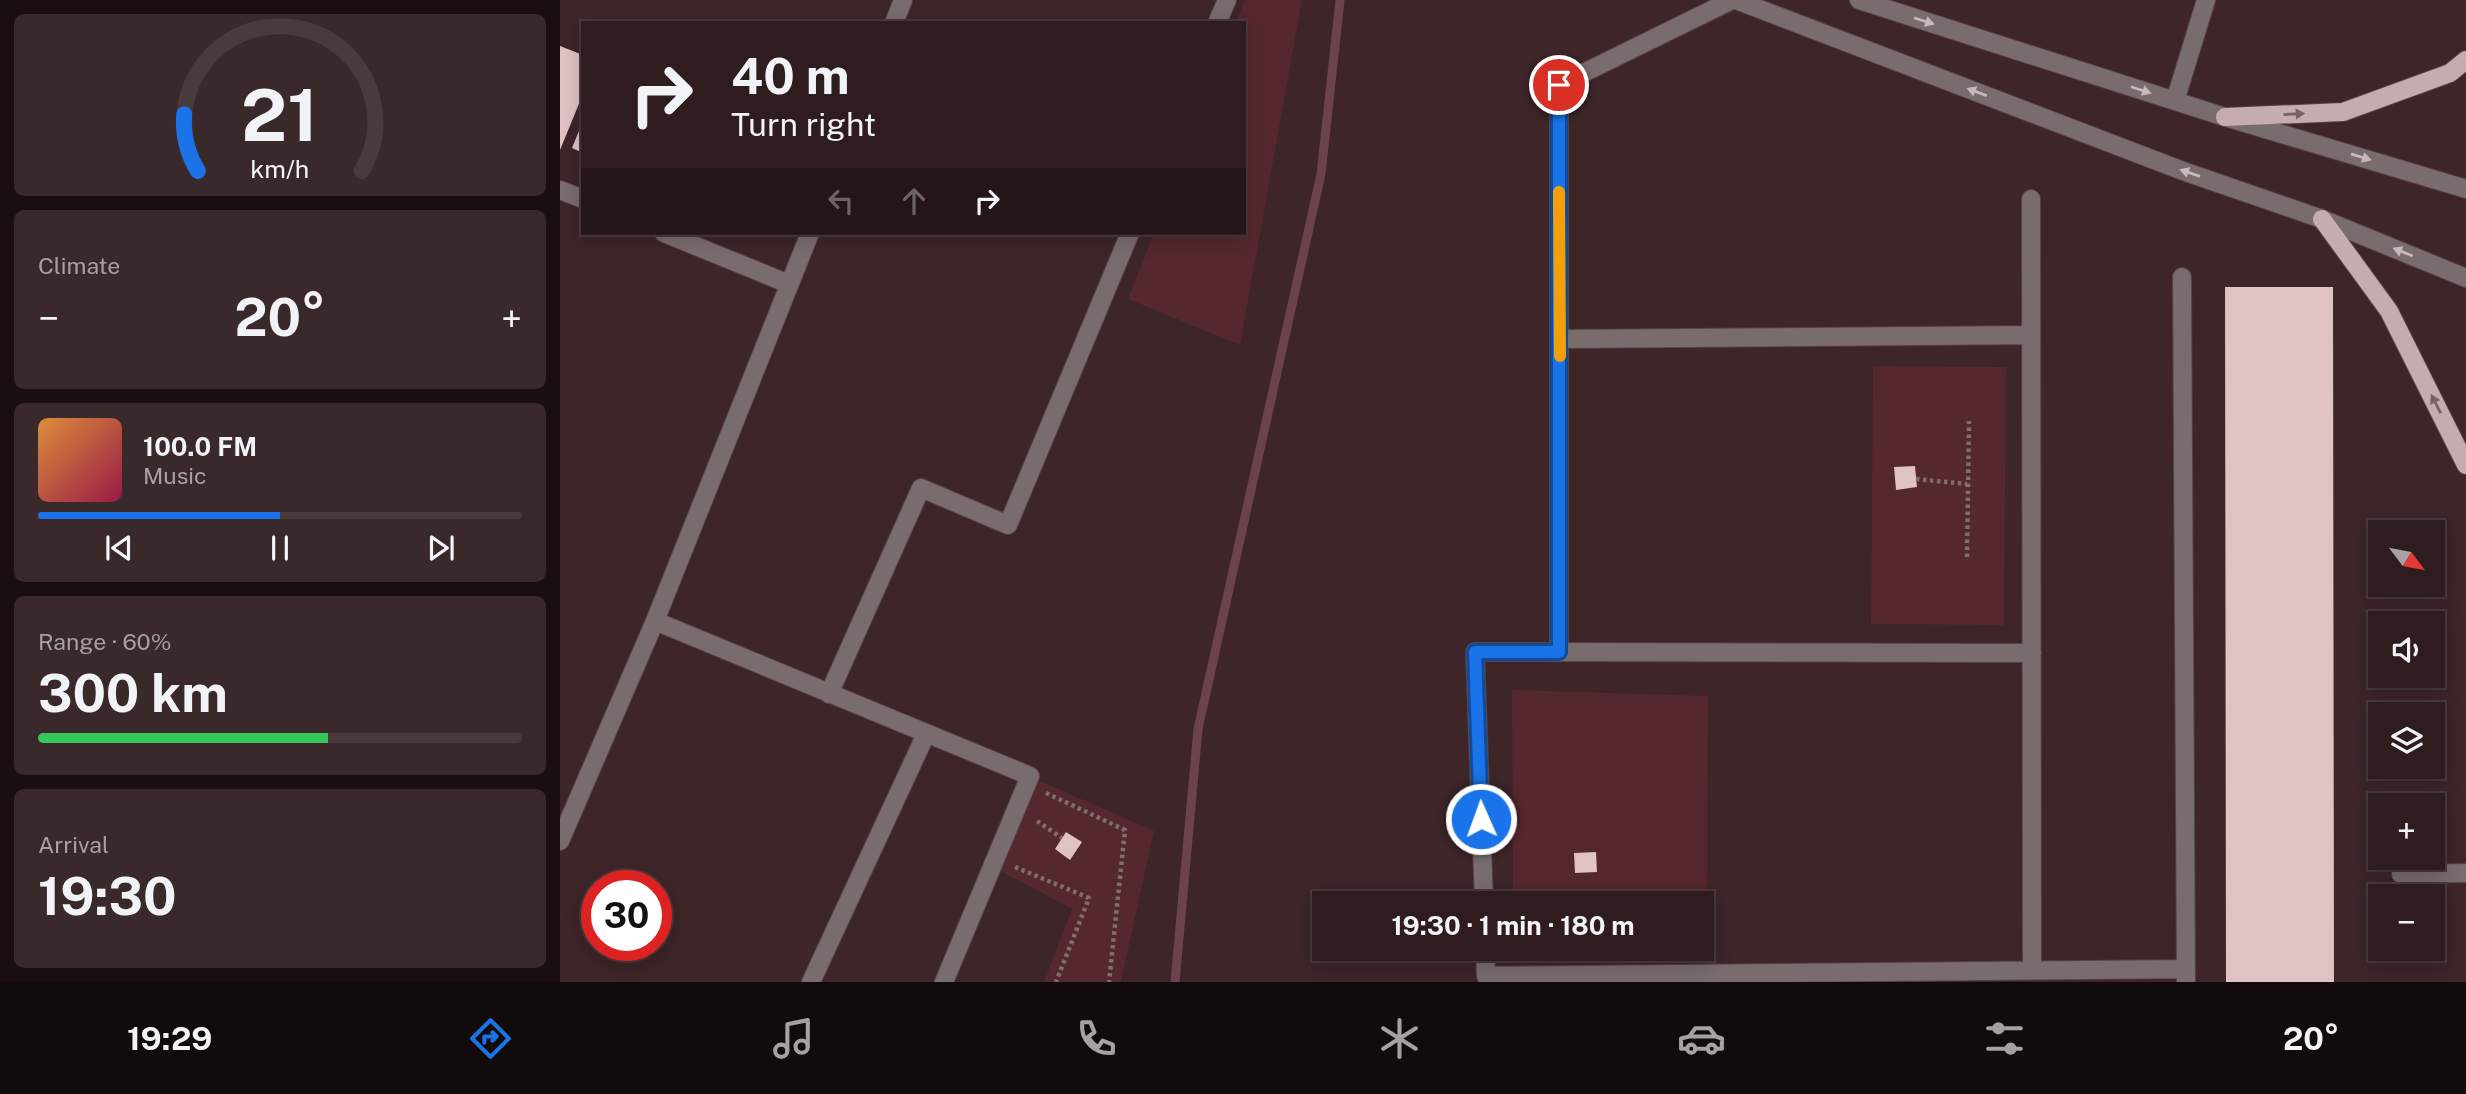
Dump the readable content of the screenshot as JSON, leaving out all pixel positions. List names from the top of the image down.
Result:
{
  "north": "bottom right",
  "page": {
    "turn": ["40 m", "Turn right"],
    "tile": [
      "Climate",
      ["Range · 60%", "300 km"],
      ["Arrival", "19:30"]
    ],
    "heat": ["−", "20°", "+"],
    "song": ["100.0 FM", "Music"],
    "map_buttons": ["+", "−"],
    "limit": "30",
    "trip": "19:30 · 1 min · 180 m",
    "tabs": ["19:29", "20°"],
    "gauge": ["21", "km/h"]
  }
}
